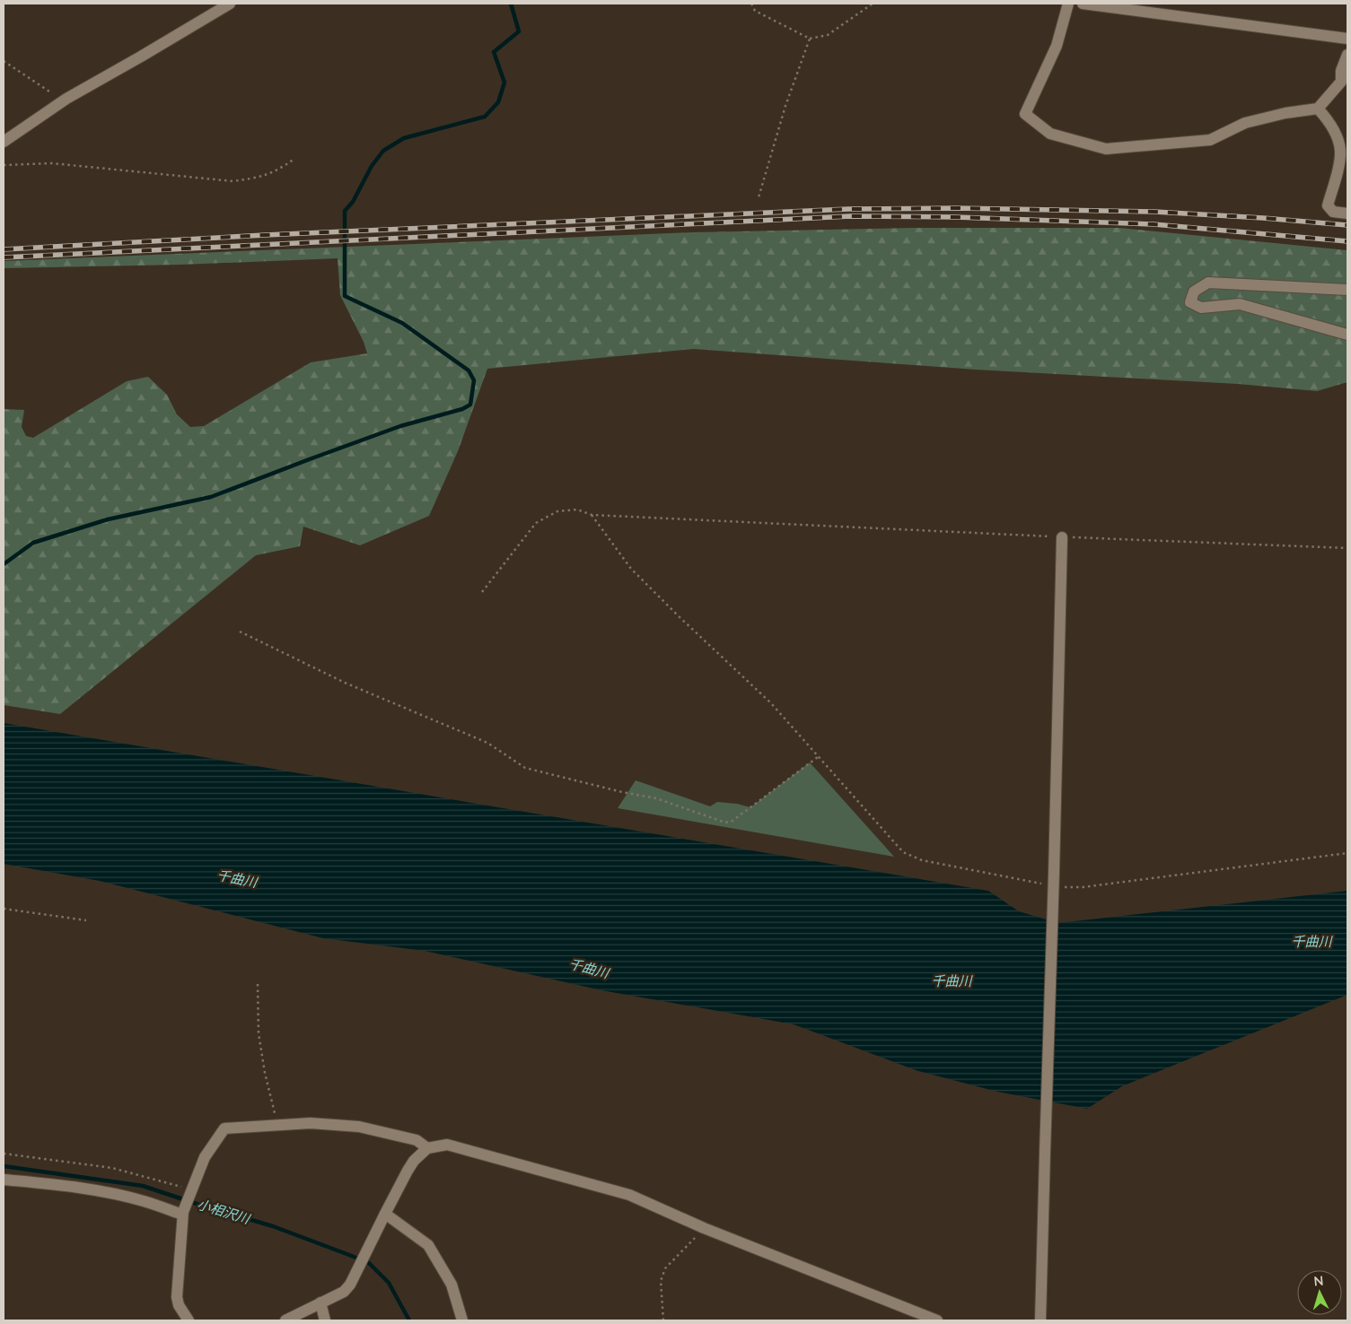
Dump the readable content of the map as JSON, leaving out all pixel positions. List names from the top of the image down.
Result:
{
  "water": ["千曲川", "小相沢川"],
  "north": "top"
}
